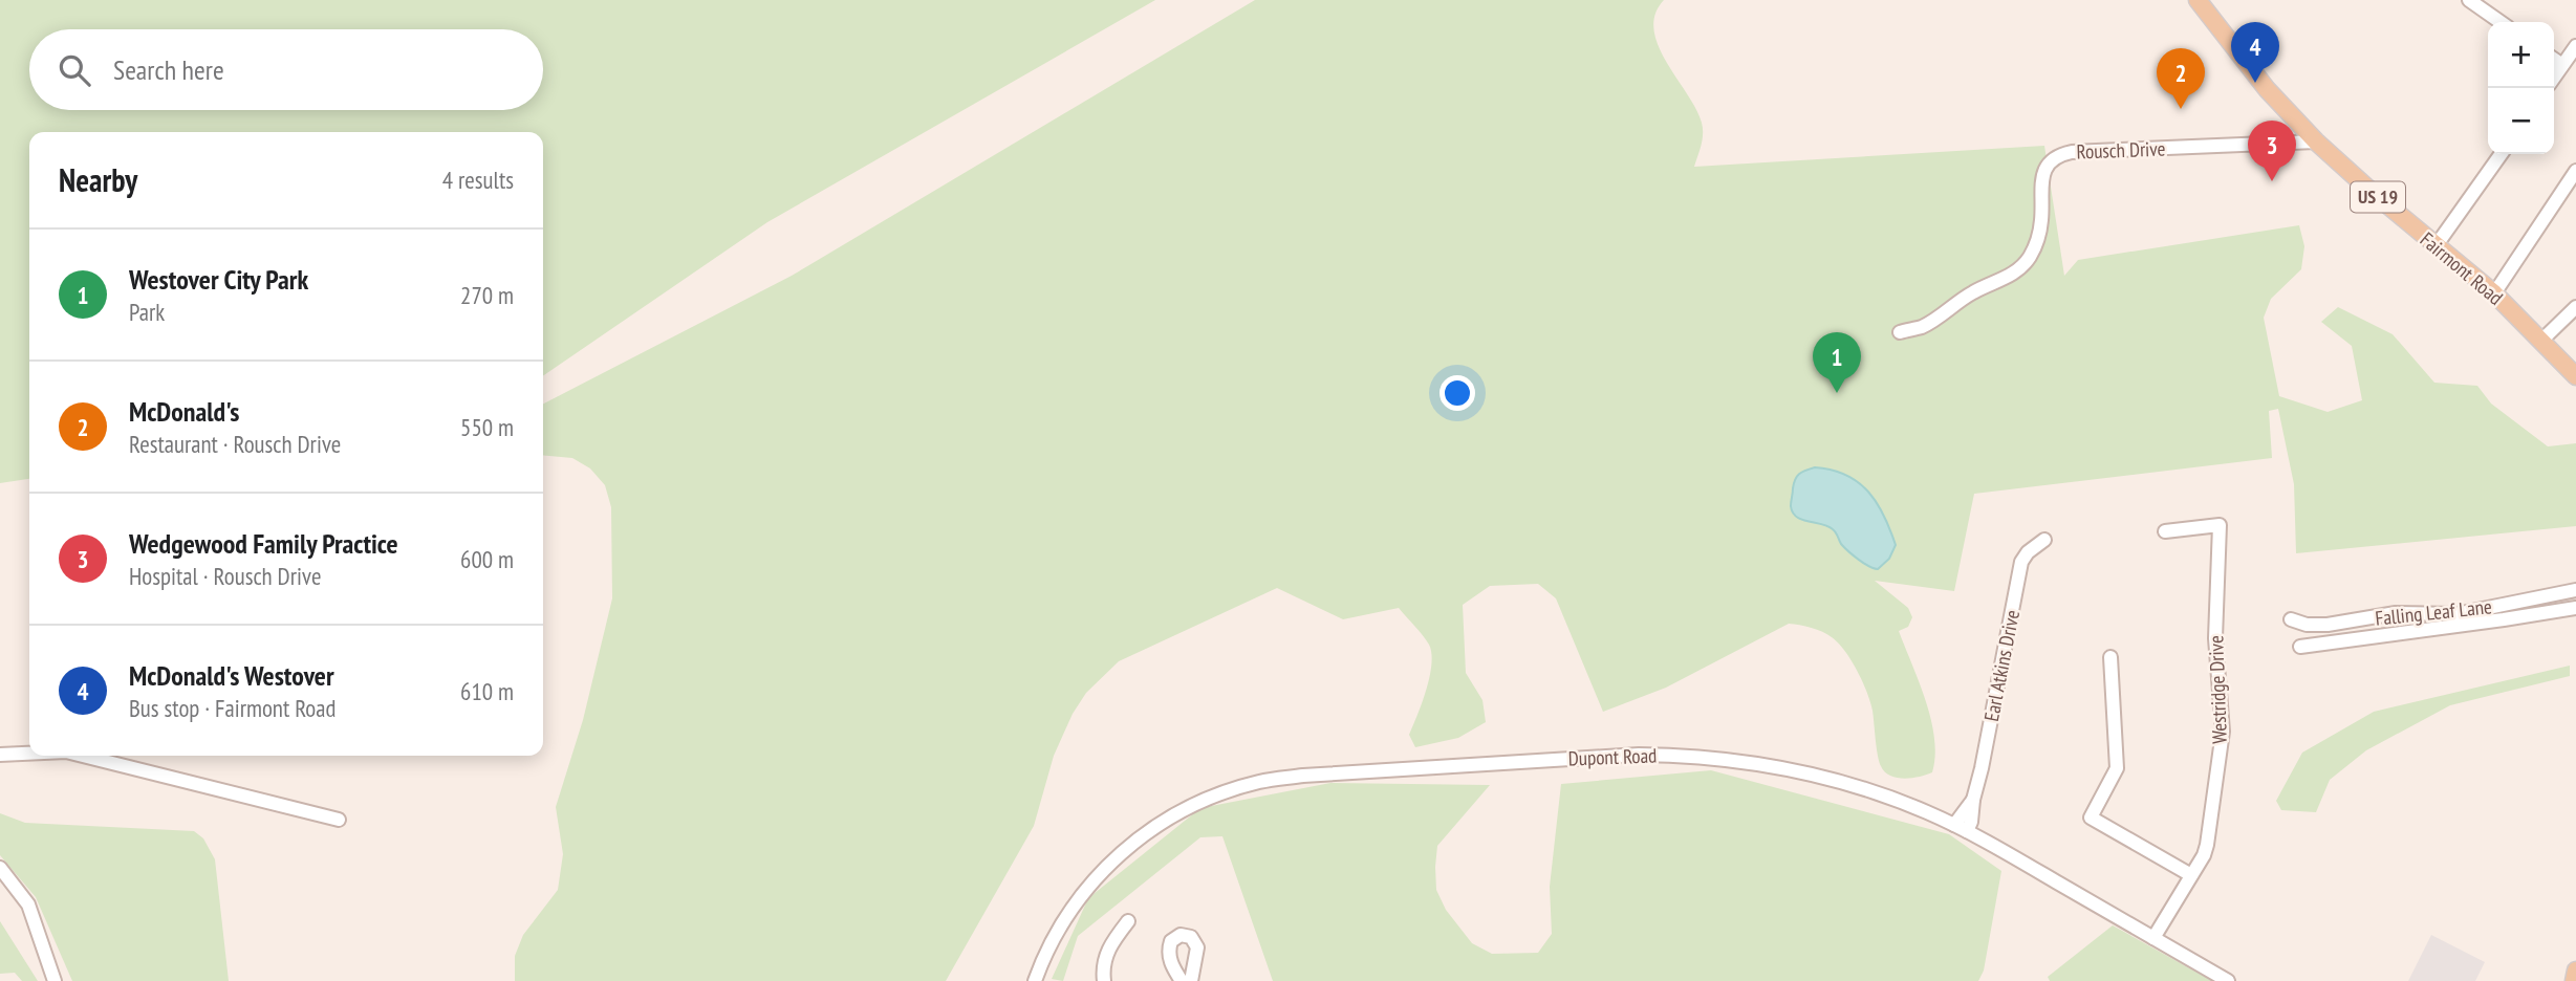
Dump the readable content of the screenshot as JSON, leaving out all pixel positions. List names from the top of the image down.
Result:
{
  "streets": {
    "main road": ["US 19", "Fairmont Road"],
    "street": [
      "Rousch Drive",
      "Falling Leaf Lane",
      "Earl Atkins Drive",
      "Westridge Drive",
      "Dupont Road"
    ]
  },
  "crossings": [
    ["Rousch Drive", "Fairmont Road"],
    ["Earl Atkins Drive", "Dupont Road"],
    ["Westridge Drive", "Dupont Road"]
  ],
  "page": {
    "map_buttons": ["+", "−"],
    "pins": [
      "4",
      "2",
      "3",
      "1"
    ],
    "search": "Search here",
    "heading": ["Nearby", "4 results"],
    "list": [
      {
        "mark": "1",
        "name": "Westover City Park",
        "note": "Park",
        "value": "270 m"
      },
      {
        "mark": "2",
        "name": "McDonald's",
        "note": "Restaurant · Rousch Drive",
        "value": "550 m"
      },
      {
        "mark": "3",
        "name": "Wedgewood Family Practice",
        "note": "Hospital · Rousch Drive",
        "value": "600 m"
      },
      {
        "mark": "4",
        "name": "McDonald's Westover",
        "note": "Bus stop · Fairmont Road",
        "value": "610 m"
      }
    ]
  }
}
